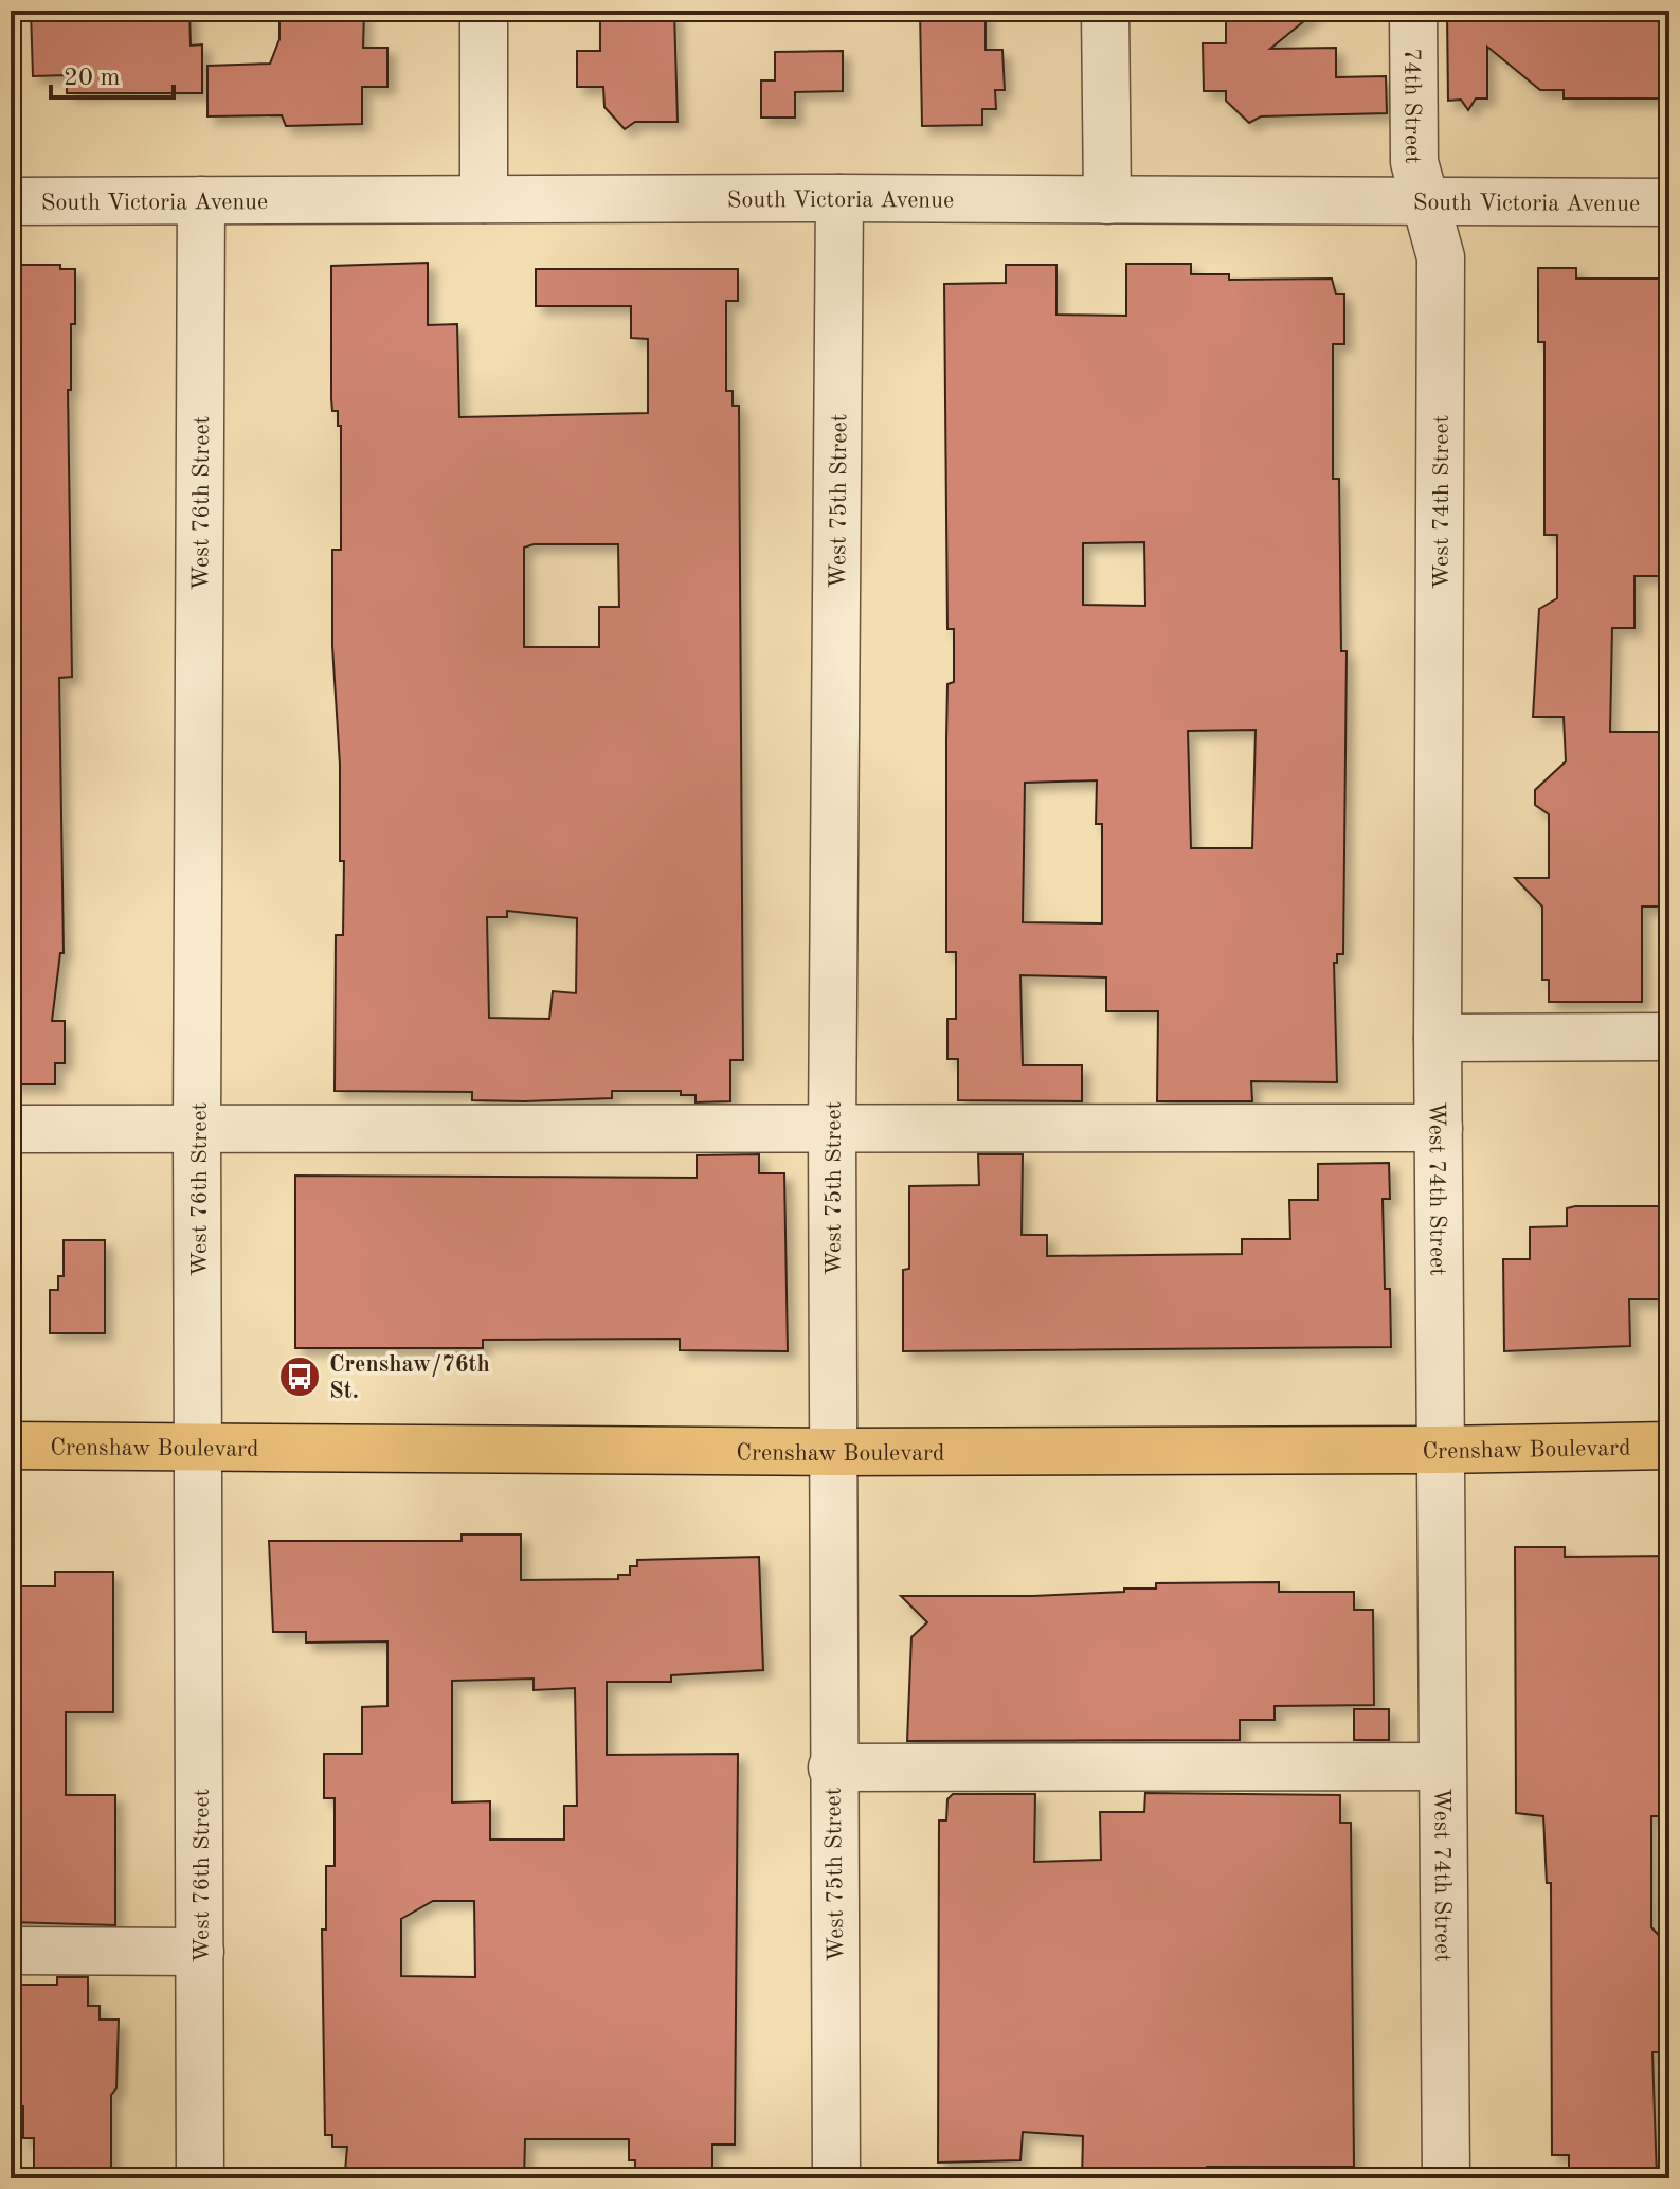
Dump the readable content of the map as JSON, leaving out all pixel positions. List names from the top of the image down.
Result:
{
  "streets": {
    "main road": ["Crenshaw Boulevard"],
    "street": [
      "74th Street",
      "South Victoria Avenue",
      "West 75th Street",
      "West 74th Street",
      "West 76th Street"
    ]
  },
  "crossings": [
    ["74th Street", "South Victoria Avenue"],
    ["74th Street", "West 74th Street"],
    ["South Victoria Avenue", "West 75th Street"],
    ["South Victoria Avenue", "West 74th Street"],
    ["South Victoria Avenue", "West 76th Street"],
    ["West 75th Street", "Crenshaw Boulevard"],
    ["West 74th Street", "Crenshaw Boulevard"],
    ["West 76th Street", "Crenshaw Boulevard"]
  ],
  "places": {
    "bus stop": ["Crenshaw/76th St."]
  },
  "scale_bar": "20 m"
}
